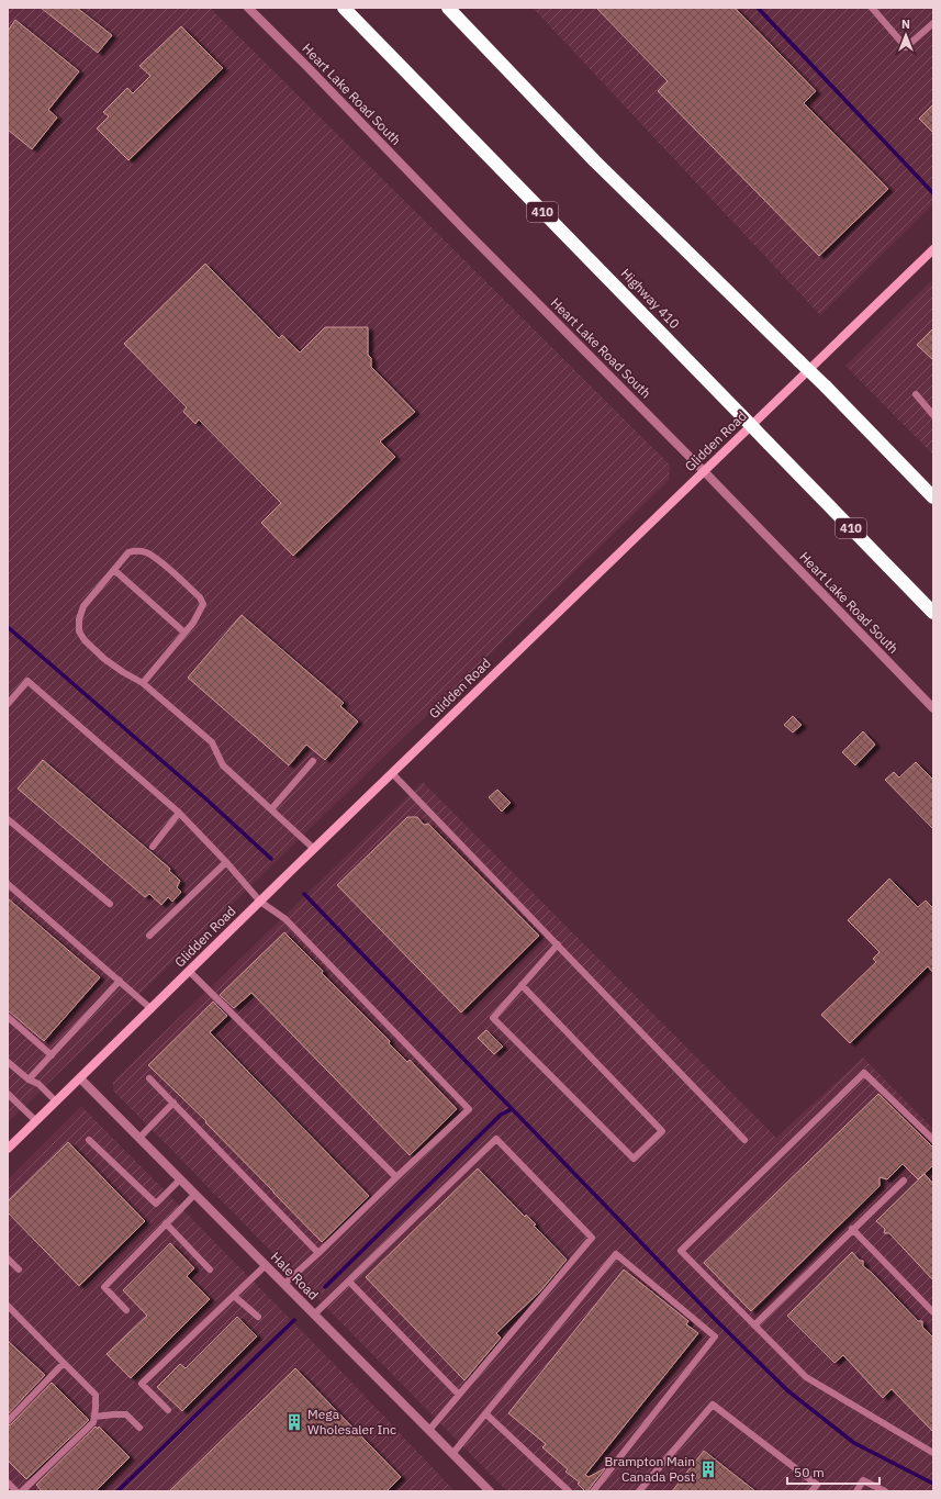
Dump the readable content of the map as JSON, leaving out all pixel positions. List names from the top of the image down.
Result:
{
  "streets": {
    "highway": ["410", "Highway 410"],
    "street": ["Heart Lake Road South", "Glidden Road", "Hale Road"]
  },
  "crossings": [
    ["Heart Lake Road South", "Glidden Road"],
    ["Glidden Road", "Hale Road"]
  ],
  "places": {
    "building": ["Mega Wholesaler Inc", "Brampton Main Canada Post"]
  },
  "scale_bar": "50 m",
  "north": "top"
}
